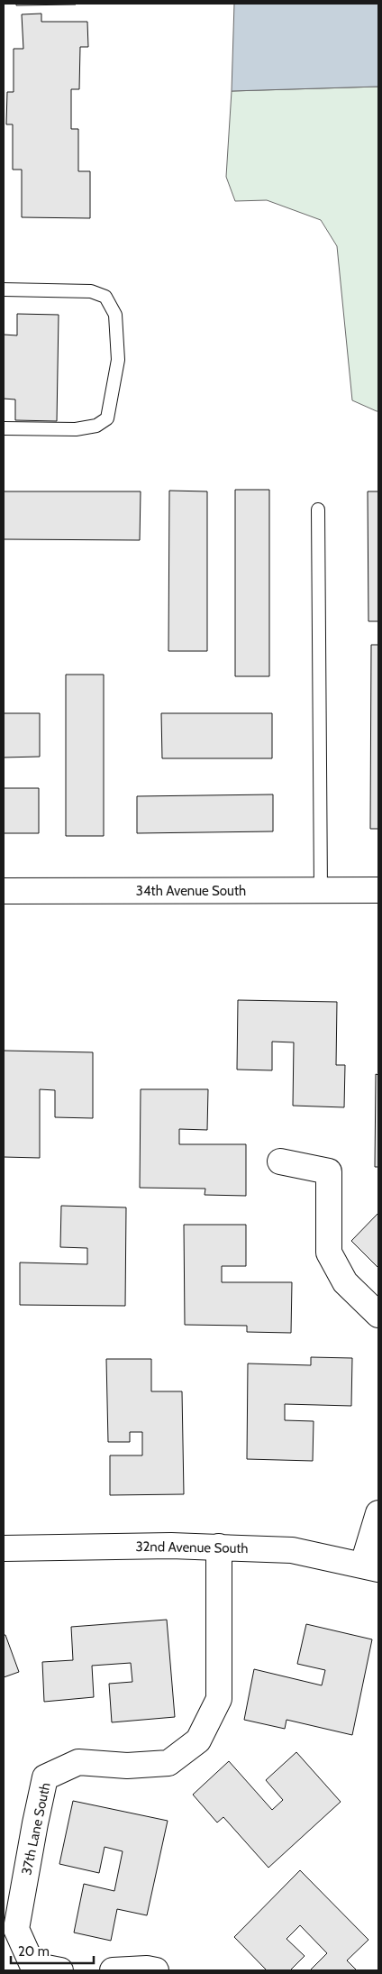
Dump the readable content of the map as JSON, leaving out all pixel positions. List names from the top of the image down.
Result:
{
  "streets": {
    "street": ["34th Avenue South", "32nd Avenue South", "37th Lane South"]
  },
  "crossings": [
    ["32nd Avenue South", "37th Lane South"]
  ],
  "scale_bar": "20 m"
}
